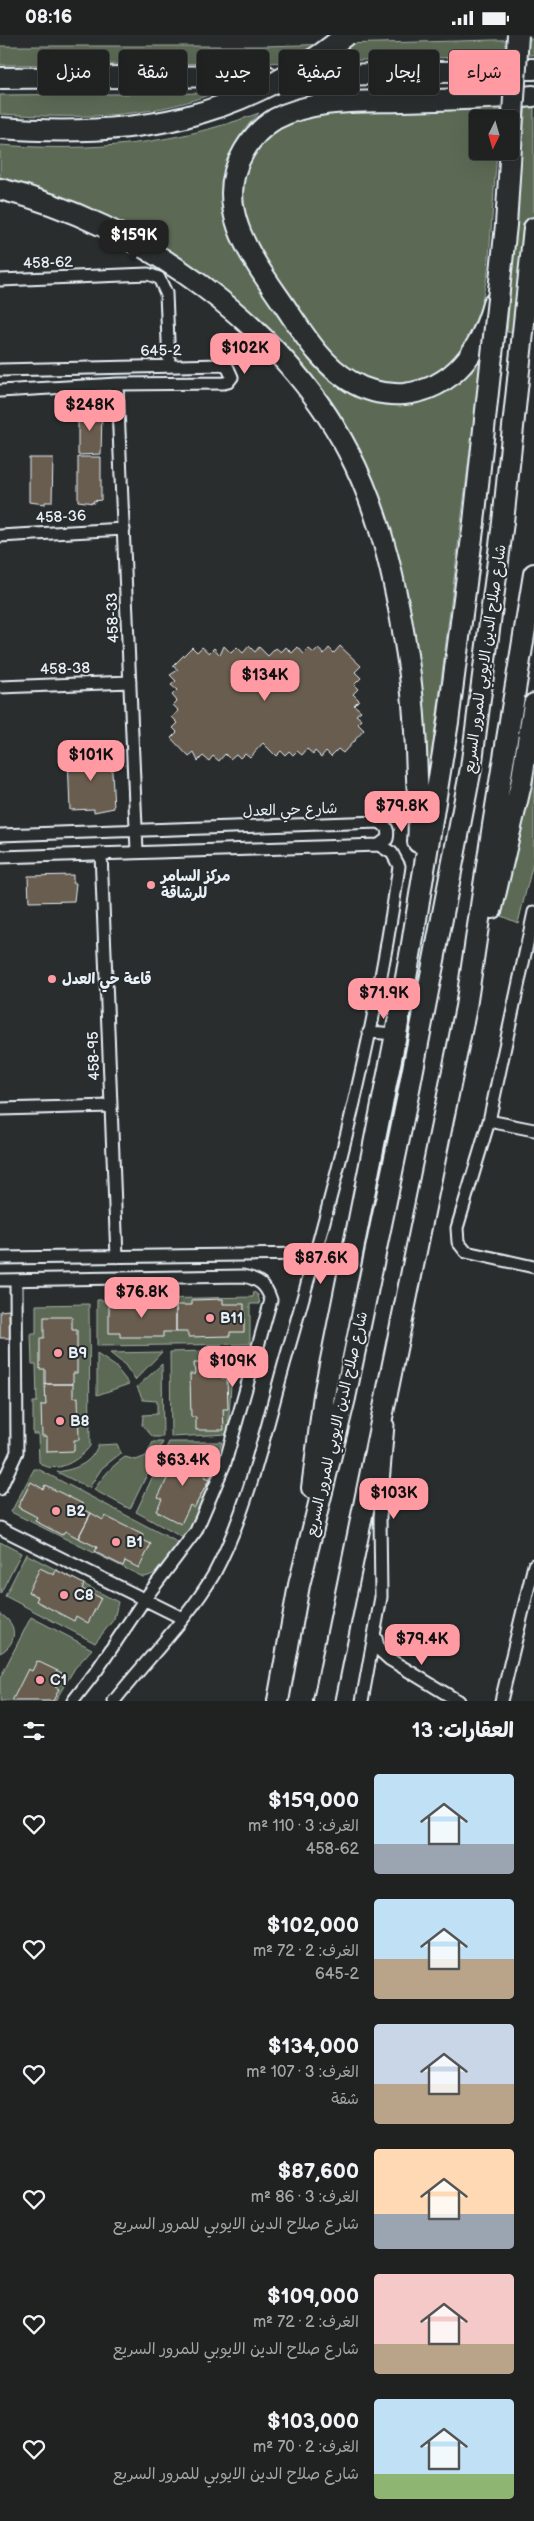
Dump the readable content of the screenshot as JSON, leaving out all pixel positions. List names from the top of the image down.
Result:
{
  "streets": {
    "highway": ["شارع صلاح الدين الايوبي للمرور السريع"],
    "street": [
      "458-62",
      "645-2",
      "458-36",
      "458-33",
      "458-38",
      "شارع حي العدل",
      "458-95"
    ]
  },
  "crossings": [
    ["458-62", "645-2"],
    ["645-2", "458-33"],
    ["458-36", "458-33"],
    ["458-33", "458-38"],
    ["458-33", "شارع حي العدل"]
  ],
  "places": [
    "مركز السامر للرشاقة",
    "قاعة حي العدل",
    "B11",
    "B9",
    "B8",
    "B2",
    "B1",
    "C8",
    "C1"
  ],
  "north": "bottom",
  "page": {
    "status": "08:16",
    "chip": [
      "شراء",
      "إيجار",
      "تصفية",
      "جديد",
      "شقة",
      "منزل"
    ],
    "price": [
      "$159K",
      "$102K",
      "$248K",
      "$134K",
      "$101K",
      "$79.8K",
      "$71.9K",
      "$87.6K",
      "$76.8K",
      "$109K",
      "$63.4K",
      "$103K",
      "$79.4K"
    ],
    "heading": "العقارات: 13",
    "list": [
      {
        "name": "$159,000",
        "note": "الغرف: 3 · 110 m² · 458-62"
      },
      {
        "name": "$102,000",
        "note": "الغرف: 2 · 72 m² · 645-2"
      },
      {
        "name": "$134,000",
        "note": "الغرف: 3 · 107 m² · شقة"
      },
      {
        "name": "$87,600",
        "note": "الغرف: 3 · 86 m² · شارع صلاح الدين الايوبي للمرور السريع"
      },
      {
        "name": "$109,000",
        "note": "الغرف: 2 · 72 m² · شارع صلاح الدين الايوبي للمرور السريع"
      },
      {
        "name": "$103,000",
        "note": "الغرف: 2 · 70 m² · شارع صلاح الدين الايوبي للمرور السريع"
      }
    ]
  }
}
